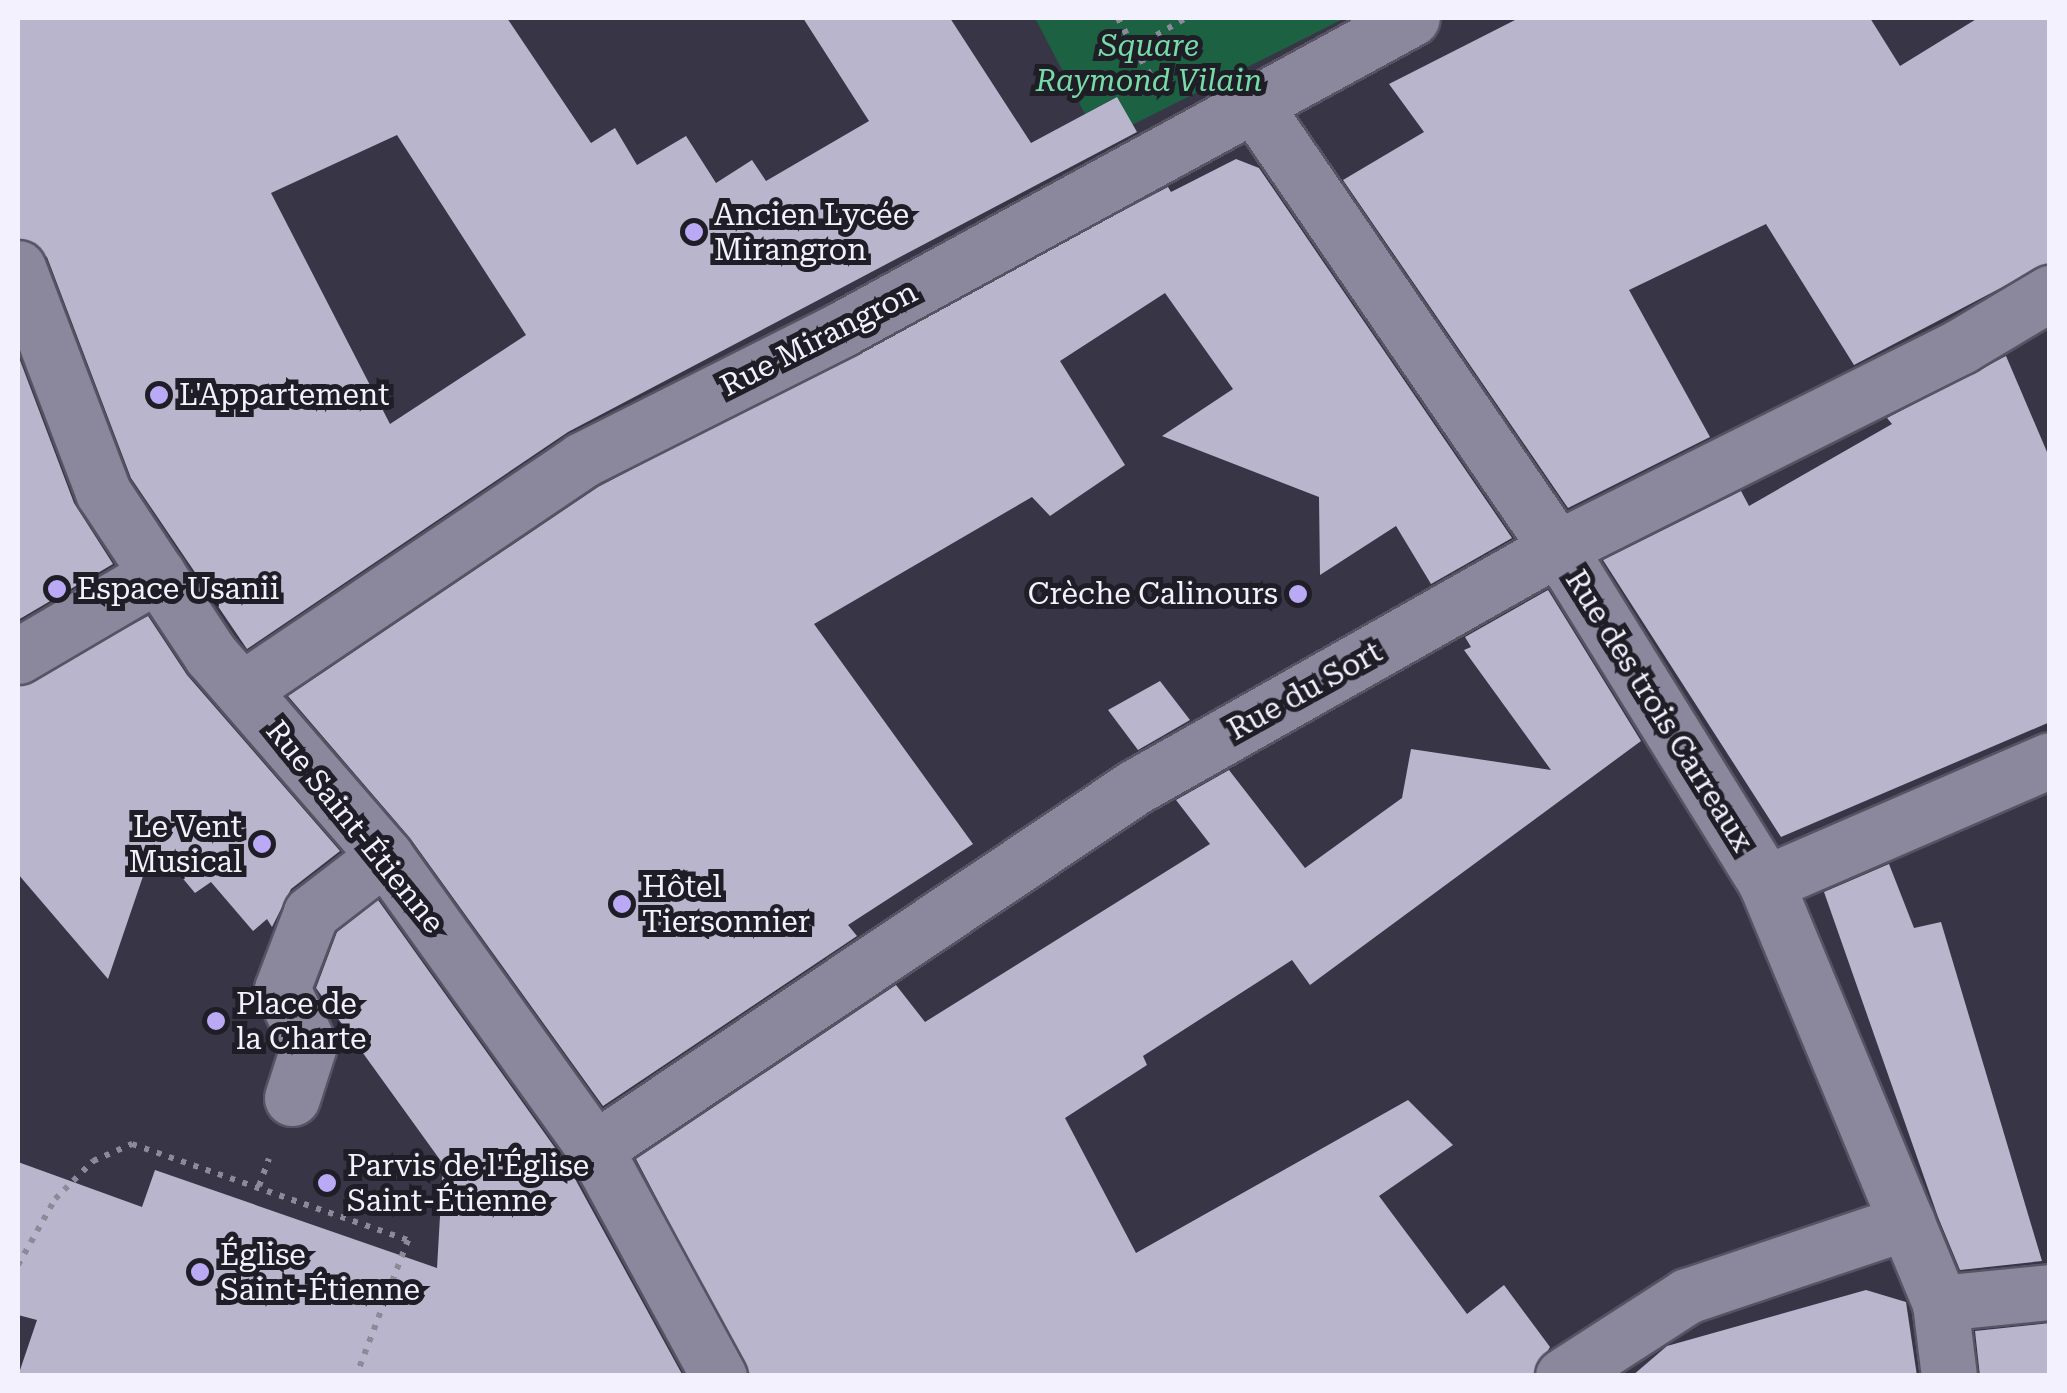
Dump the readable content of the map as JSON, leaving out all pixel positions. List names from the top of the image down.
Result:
{
  "streets": {
    "street": [
      "Rue Mirangron",
      "Rue du Sort",
      "Rue des trois Carreaux",
      "Rue Saint-Étienne"
    ]
  },
  "crossings": [
    ["Rue Mirangron", "Rue des trois Carreaux"],
    ["Rue Mirangron", "Rue Saint-Étienne"],
    ["Rue du Sort", "Rue des trois Carreaux"],
    ["Rue du Sort", "Rue Saint-Étienne"]
  ],
  "parks": ["Square Raymond Vilain"],
  "places": [
    "Ancien Lycée Mirangron",
    "L'Appartement",
    "Espace Usanii",
    "Crèche Calinours",
    "Le Vent Musical",
    "Hôtel Tiersonnier",
    "Place de la Charte",
    "Parvis de l'Église Saint-Étienne",
    "Église Saint-Étienne"
  ]
}
